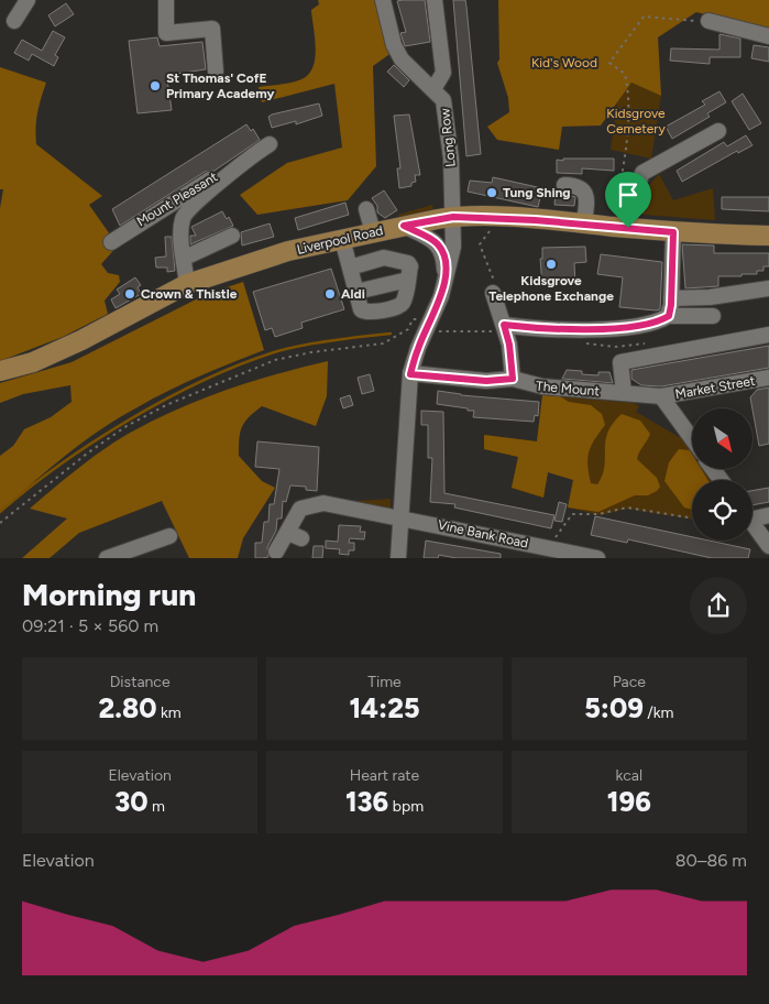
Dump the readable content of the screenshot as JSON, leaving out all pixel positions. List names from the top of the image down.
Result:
{
  "streets": {
    "main road": ["Liverpool Road"],
    "street": [
      "Long Row",
      "Mount Pleasant",
      "Market Street",
      "The Mount",
      "Vine Bank Road"
    ]
  },
  "crossings": [
    ["Long Row", "Liverpool Road"],
    ["Mount Pleasant", "Liverpool Road"],
    ["Market Street", "The Mount"]
  ],
  "parks": ["Kid's Wood", "Kidsgrove Cemetery"],
  "places": [
    "St Thomas' CofE Primary Academy",
    "Tung Shing",
    "Kidsgrove Telephone Exchange",
    "Crown & Thistle",
    "Aldi"
  ],
  "north": "bottom right",
  "page": {
    "heading": ["Morning run", "09:21 · 5 × 560 m"],
    "stats": [
      ["Distance", "2.80 km"],
      ["Time", "14:25"],
      ["Pace", "5:09 /km"],
      ["Elevation", "30 m"],
      ["Heart rate", "136 bpm"],
      ["kcal", "196"]
    ],
    "chart": ["Elevation", "80–86 m"]
  }
}
